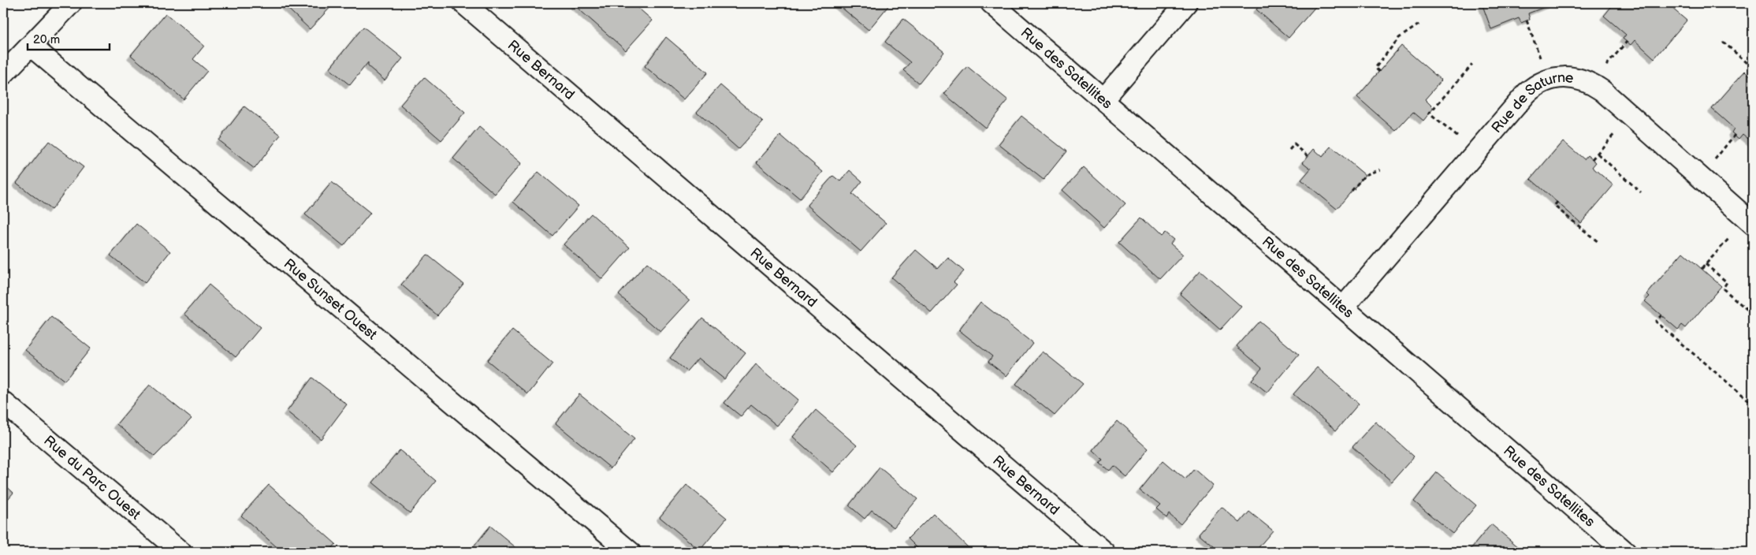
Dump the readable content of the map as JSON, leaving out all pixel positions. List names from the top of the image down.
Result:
{
  "streets": {
    "street": [
      "Rue des Satellites",
      "Rue Bernard",
      "Rue de Saturne",
      "Rue Sunset Ouest",
      "Rue du Parc Ouest"
    ]
  },
  "crossings": [
    ["Rue des Satellites", "Rue de Saturne"]
  ],
  "scale_bar": "20 m"
}
